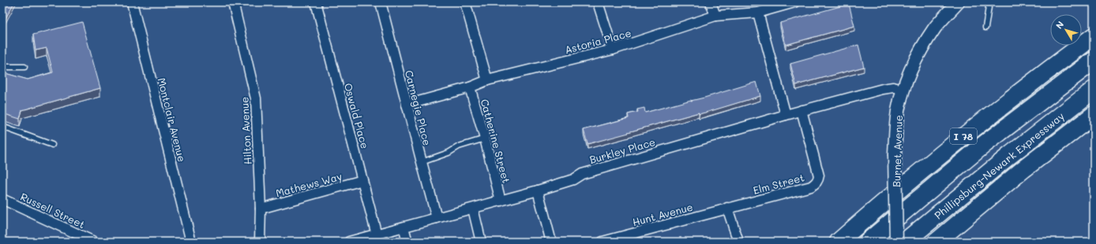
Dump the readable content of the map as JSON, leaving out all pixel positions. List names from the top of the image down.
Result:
{
  "streets": {
    "highway": ["I 78", "Phillipsburg-Newark Expressway"],
    "street": [
      "Astoria Place",
      "Carnegie Place",
      "Oswald Place",
      "Montclair Avenue",
      "Hilton Avenue",
      "Catherine Street",
      "Burkley Place",
      "Burnet Avenue",
      "Elm Street",
      "Mathews Way",
      "Russell Street",
      "Hunt Avenue"
    ]
  },
  "crossings": [
    ["Astoria Place", "Carnegie Place"],
    ["Astoria Place", "Catherine Street"],
    ["Carnegie Place", "Burkley Place"],
    ["Oswald Place", "Burkley Place"],
    ["Oswald Place", "Mathews Way"],
    ["Hilton Avenue", "Mathews Way"],
    ["Catherine Street", "Burkley Place"],
    ["Burkley Place", "Burnet Avenue"],
    ["Burkley Place", "Elm Street"],
    ["Elm Street", "Hunt Avenue"]
  ],
  "north": "top left"
}
